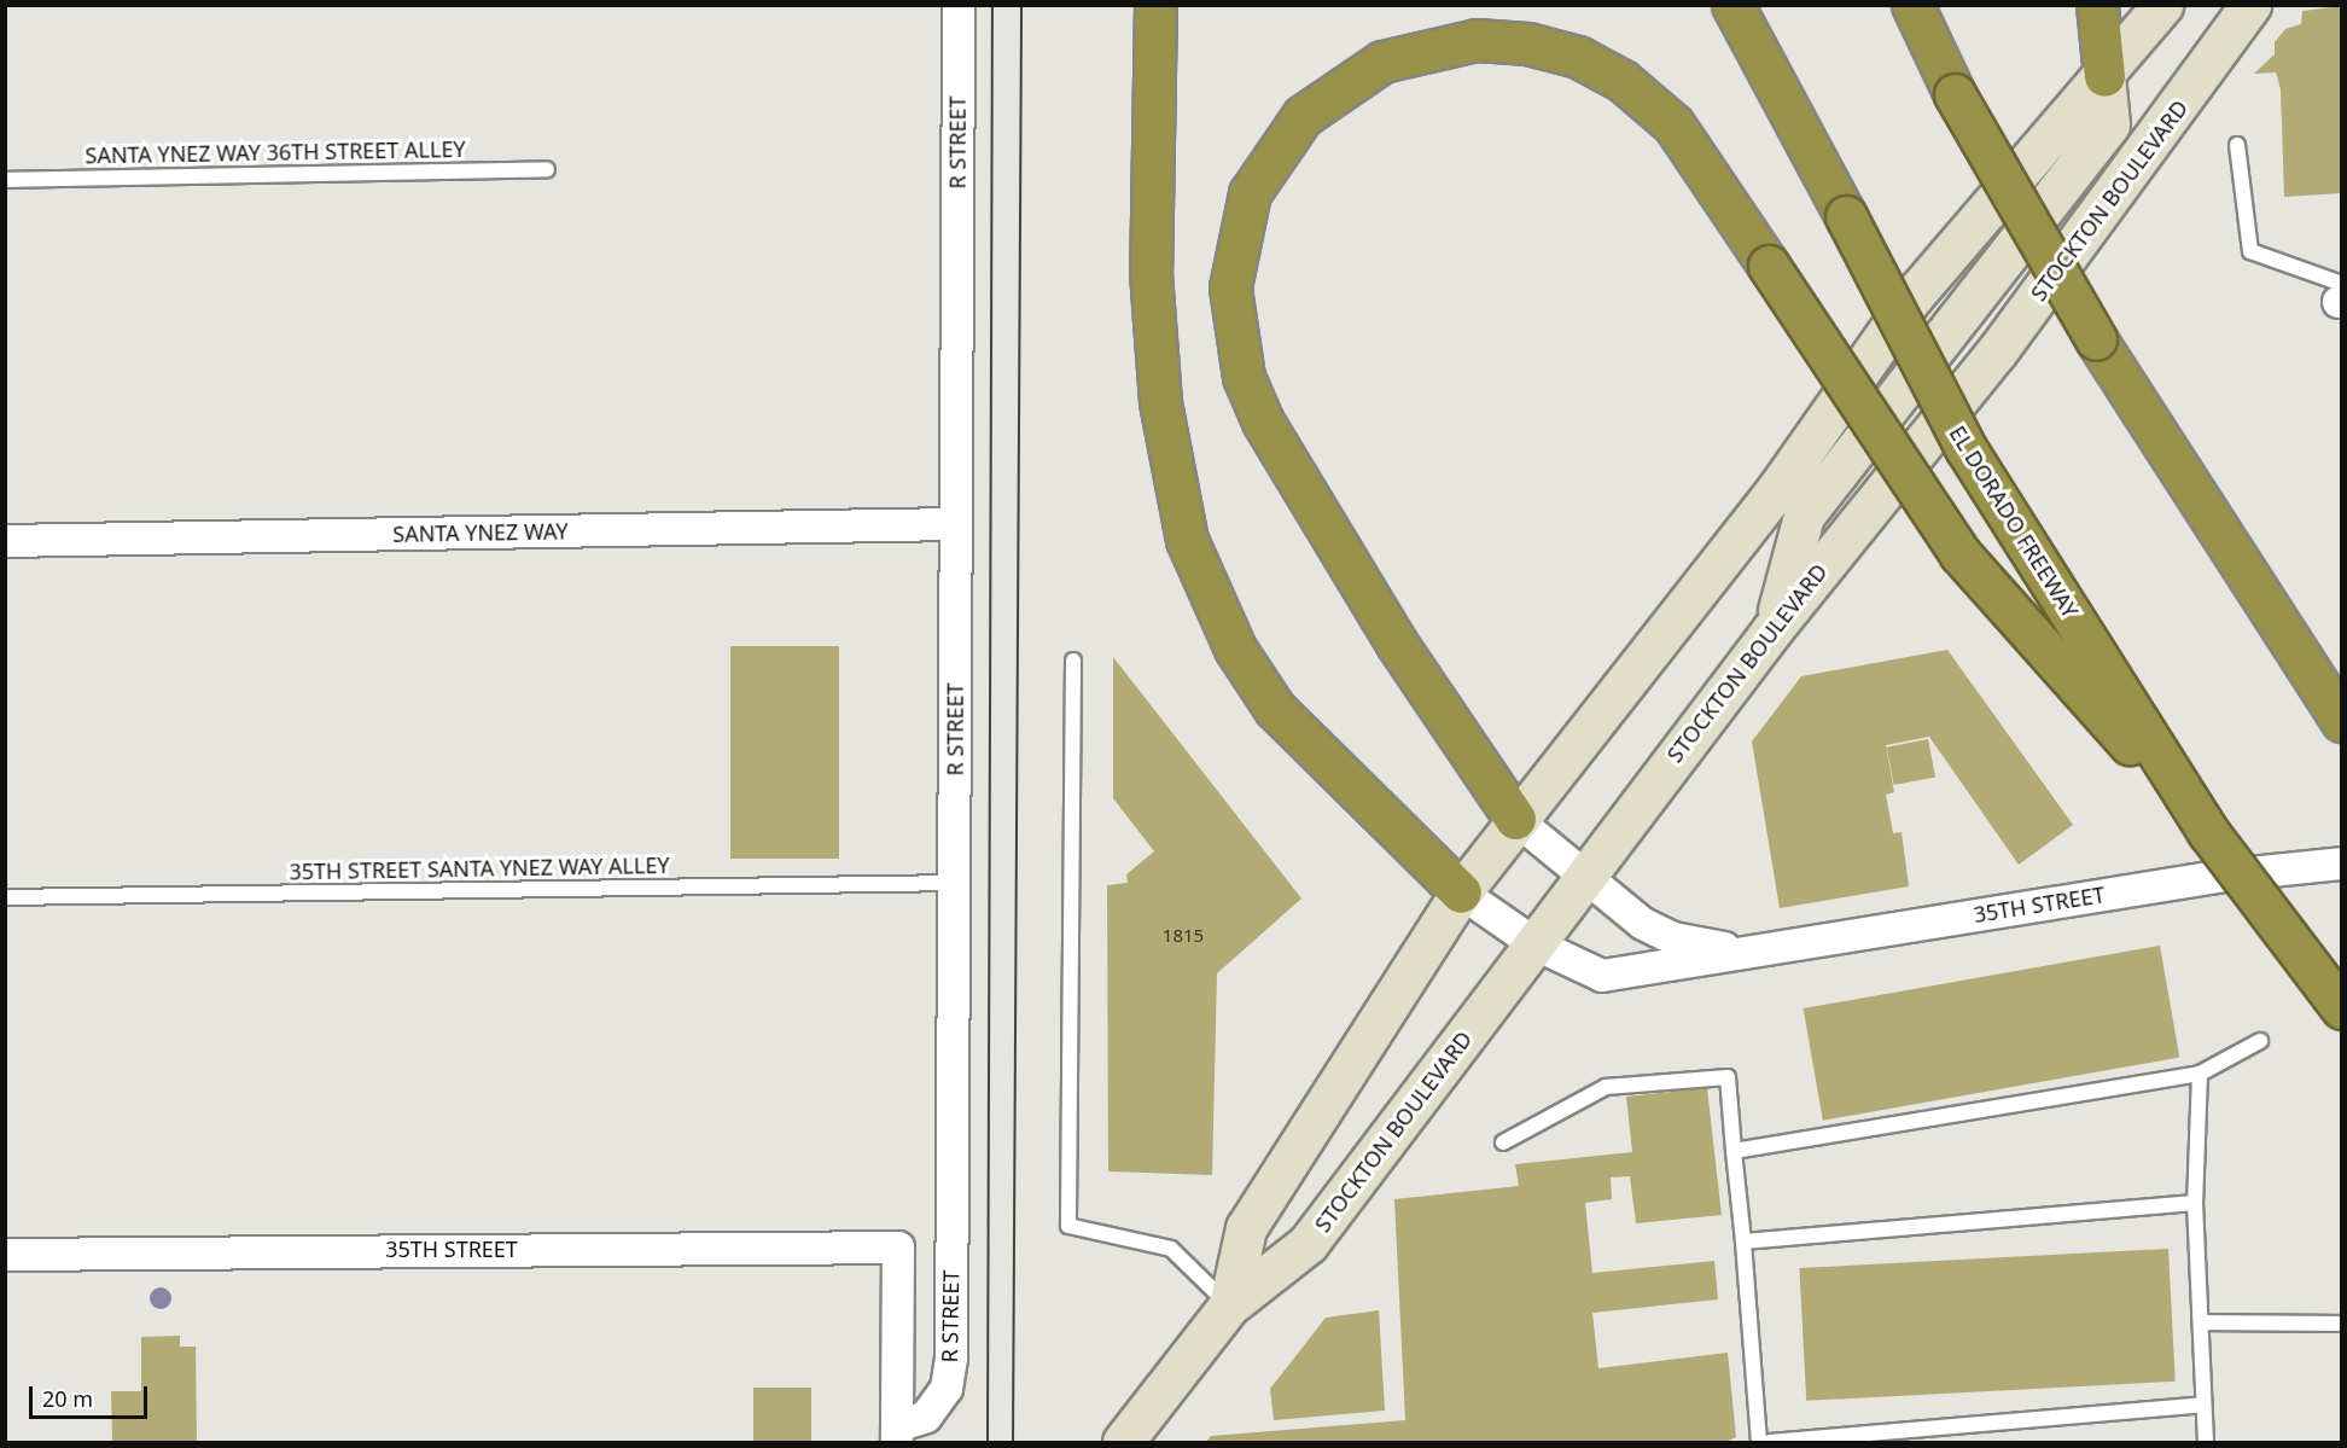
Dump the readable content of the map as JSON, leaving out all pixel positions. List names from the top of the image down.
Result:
{
  "streets": {
    "highway": ["EL DORADO FREEWAY"],
    "main road": ["STOCKTON BOULEVARD"],
    "street": ["R STREET", "SANTA YNEZ WAY", "35TH STREET"],
    "lane": ["SANTA YNEZ WAY 36TH STREET ALLEY", "35TH STREET SANTA YNEZ WAY ALLEY"]
  },
  "crossings": [
    ["R STREET", "SANTA YNEZ WAY"],
    ["R STREET", "35TH STREET SANTA YNEZ WAY ALLEY"],
    ["R STREET", "35TH STREET"],
    ["STOCKTON BOULEVARD", "35TH STREET"]
  ],
  "house_numbers": ["1815"],
  "scale_bar": "20 m"
}
